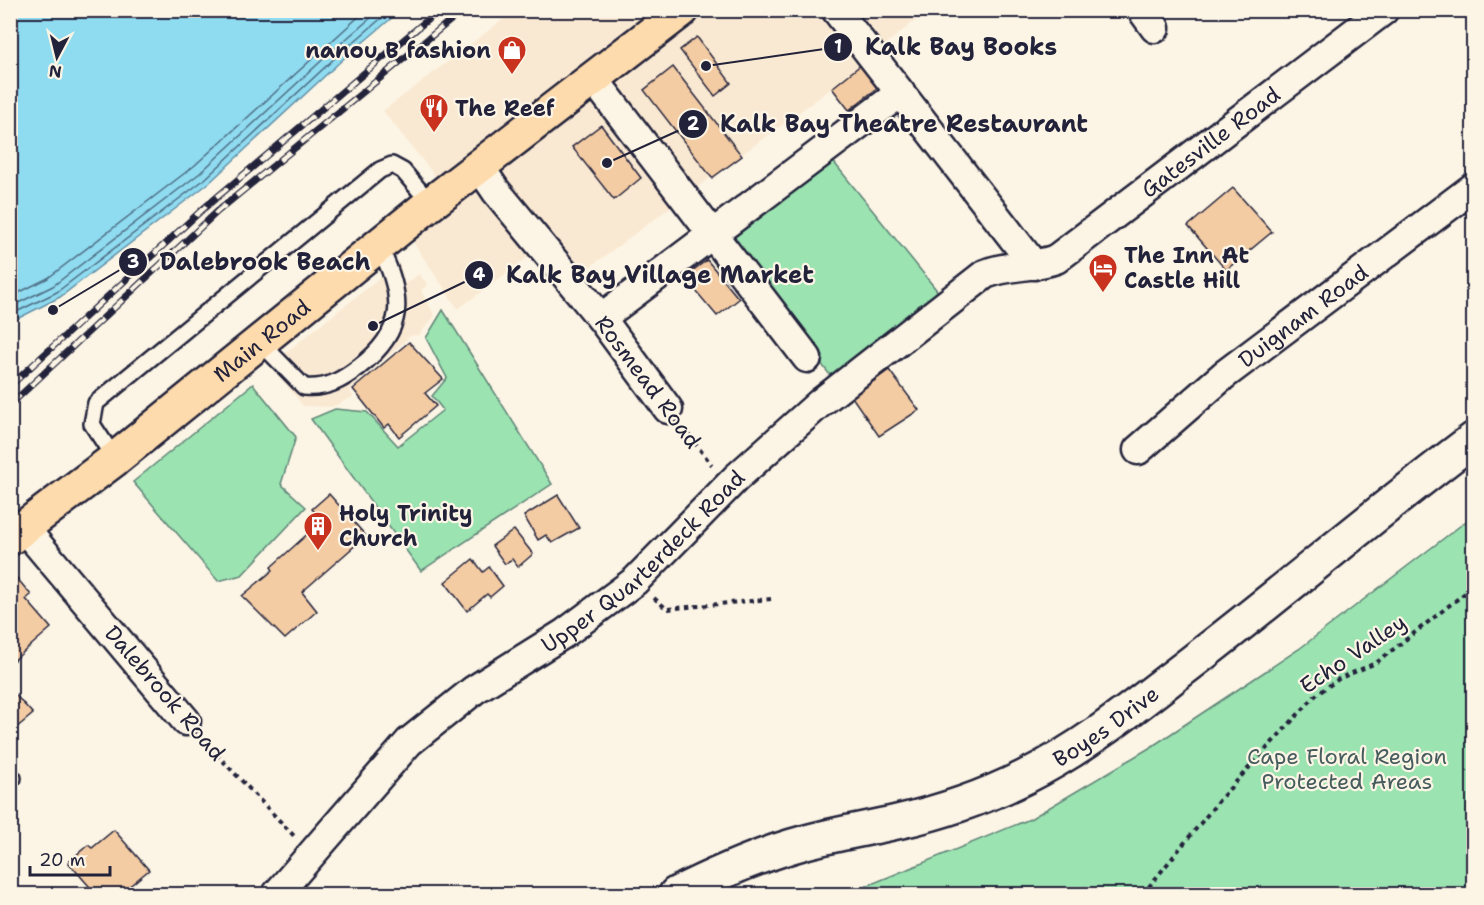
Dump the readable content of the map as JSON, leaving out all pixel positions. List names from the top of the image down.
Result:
{
  "streets": {
    "main road": ["Main Road", "Boyes Drive"],
    "street": [
      "Gatesville Road",
      "Duignam Road",
      "Rosmead Road",
      "Upper Quarterdeck Road",
      "Dalebrook Road"
    ],
    "path": ["Echo Valley"]
  },
  "crossings": [
    ["Gatesville Road", "Upper Quarterdeck Road"],
    ["Main Road", "Rosmead Road"],
    ["Main Road", "Dalebrook Road"],
    ["Rosmead Road", "Upper Quarterdeck Road"],
    ["Upper Quarterdeck Road", "Dalebrook Road"]
  ],
  "parks": ["Cape Floral Region Protected Areas"],
  "places": {
    "other": [
      "Kalk Bay Books",
      "Kalk Bay Theatre Restaurant",
      "Dalebrook Beach",
      "Kalk Bay Village Market"
    ],
    "shop": ["nanou B fashion"],
    "restaurant": ["The Reef"],
    "hotel": ["The Inn At Castle Hill"],
    "building": ["Holy Trinity Church"]
  },
  "scale_bar": "20 m",
  "north": "bottom"
}
